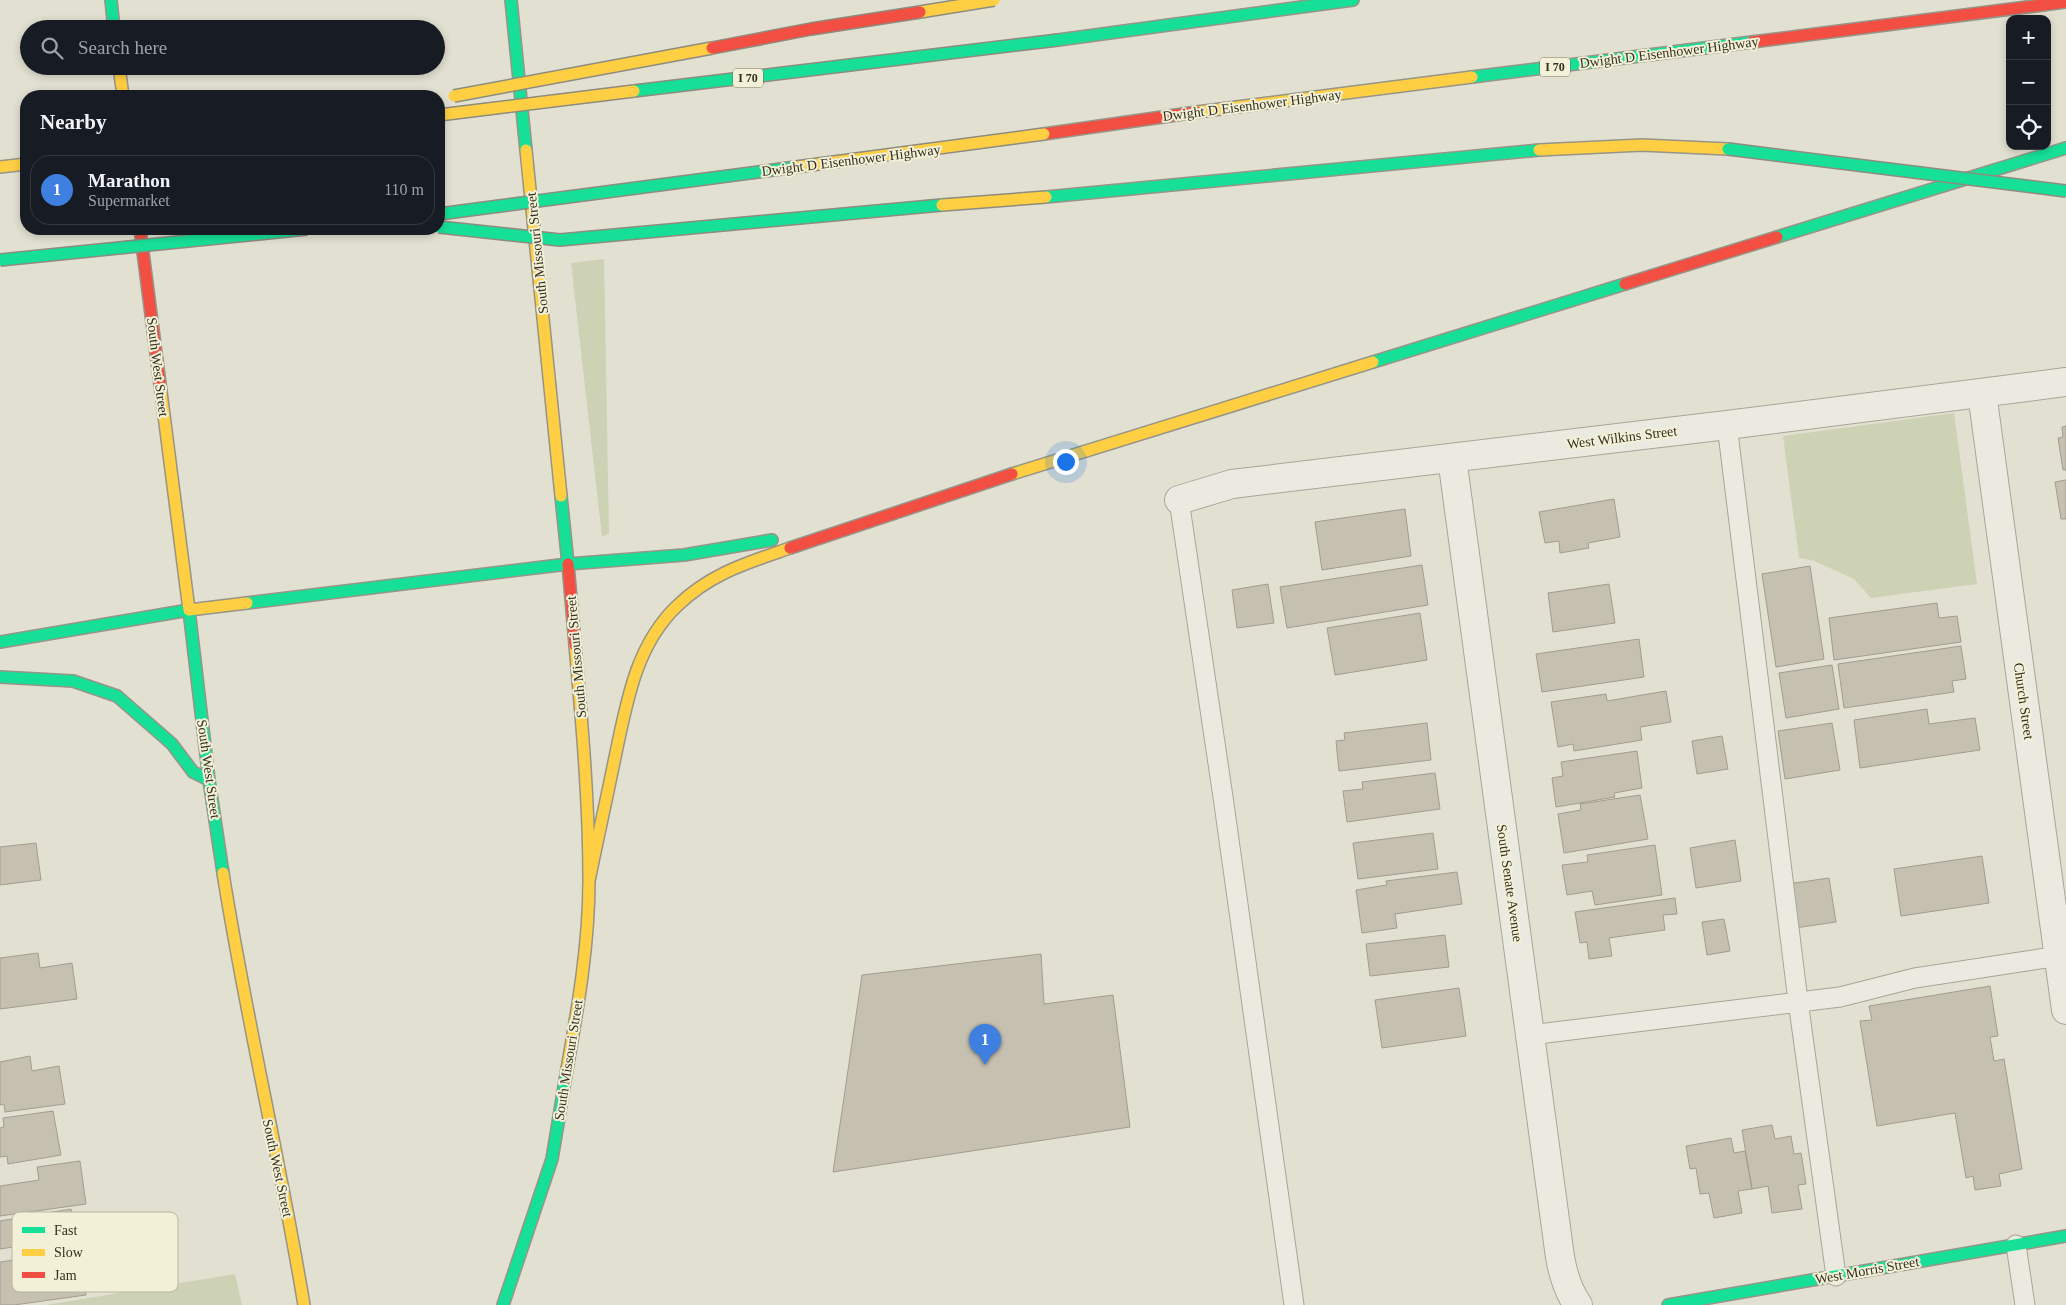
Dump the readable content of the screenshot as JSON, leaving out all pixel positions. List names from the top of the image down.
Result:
{
  "streets": {
    "main road": [
      "Dwight D Eisenhower Highway",
      "I 70",
      "South Missouri Street",
      "South West Street",
      "West Morris Street"
    ],
    "street": ["West Wilkins Street", "Church Street", "South Senate Avenue"]
  },
  "crossings": [
    ["West Wilkins Street", "Church Street"],
    ["West Wilkins Street", "South Senate Avenue"]
  ],
  "legend": ["Fast", "Slow", "Jam"],
  "page": {
    "map_buttons": ["+", "−"],
    "search": "Search here",
    "heading": "Nearby",
    "list": [
      {
        "mark": "1",
        "name": "Marathon",
        "note": "Supermarket",
        "value": "110 m"
      }
    ],
    "pins": "1"
  }
}
